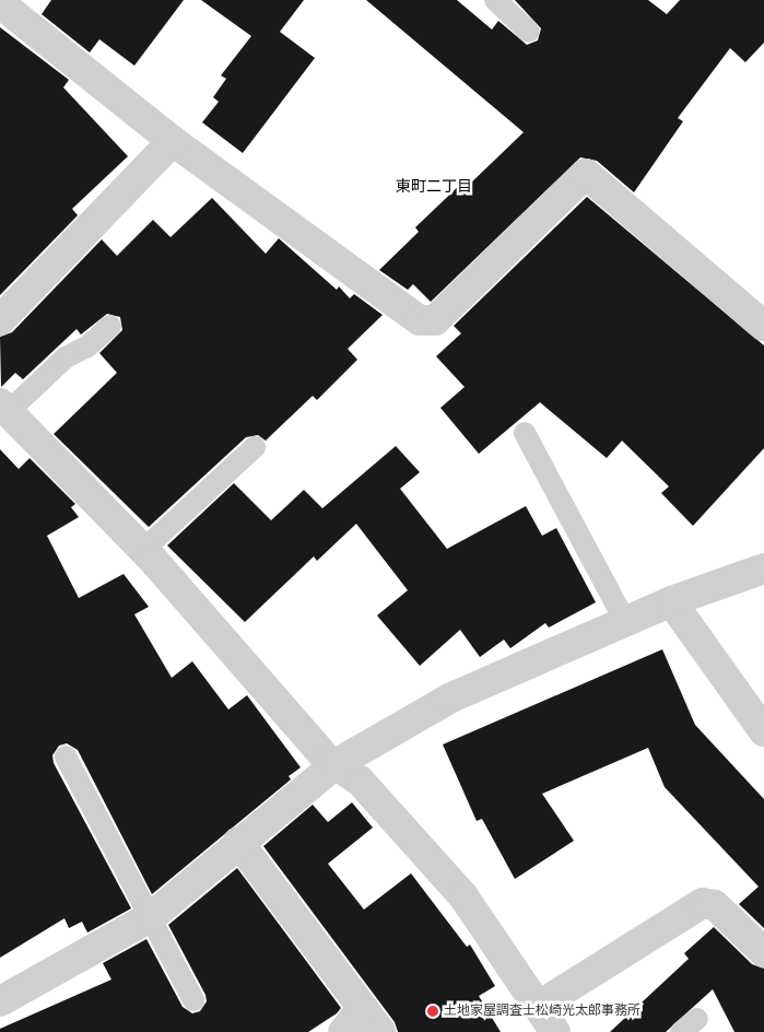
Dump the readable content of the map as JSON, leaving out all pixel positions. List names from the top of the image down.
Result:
{
  "districts": ["東町二丁目"],
  "places": ["土地家屋調査士松崎光太郎事務所"]
}
